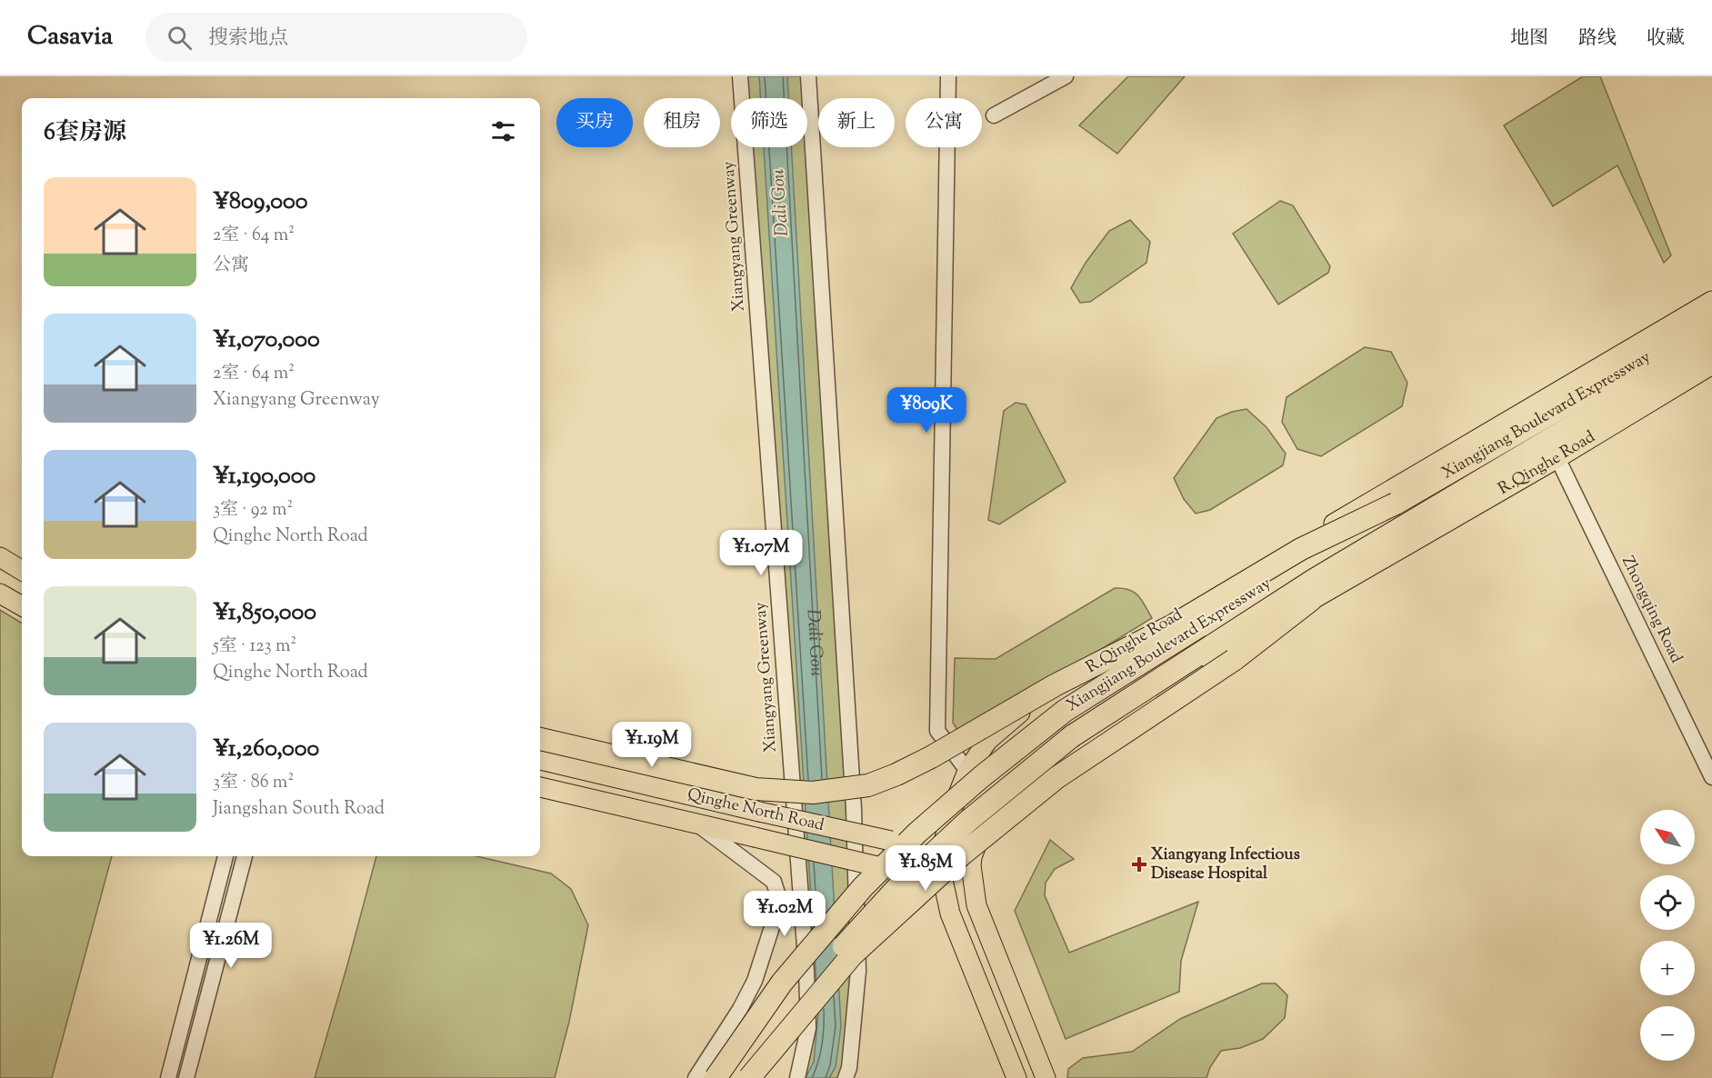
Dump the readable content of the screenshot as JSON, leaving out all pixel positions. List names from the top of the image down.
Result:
{
  "streets": {
    "highway": ["Xiangjiang Boulevard Expressway"],
    "main road": ["R.Qinghe Road", "Qinghe North Road"],
    "street": ["Xiangyang Greenway", "Zhongqing Road"]
  },
  "crossings": [
    ["R.Qinghe Road", "Zhongqing Road"],
    ["R.Qinghe Road", "Qinghe North Road"]
  ],
  "water": ["Dali Gou"],
  "places": {
    "health": ["Xiangyang Infectious Disease Hospital"]
  },
  "north": "top left",
  "page": {
    "header": "Casavia",
    "search": "搜索地点",
    "nav": ["地图", "路线", "收藏"],
    "chip": [
      "买房",
      "租房",
      "筛选",
      "新上",
      "公寓"
    ],
    "heading": "6套房源",
    "list": [
      {
        "name": "¥809,000",
        "note": "2室 · 64 m² · 公寓"
      },
      {
        "name": "¥1,070,000",
        "note": "2室 · 64 m² · Xiangyang Greenway"
      },
      {
        "name": "¥1,190,000",
        "note": "3室 · 92 m² · Qinghe North Road"
      },
      {
        "name": "¥1,850,000",
        "note": "5室 · 123 m² · Qinghe North Road"
      },
      {
        "name": "¥1,260,000",
        "note": "3室 · 86 m² · Jiangshan South Road"
      }
    ],
    "price": [
      "¥809K",
      "¥1.07M",
      "¥1.19M",
      "¥1.85M",
      "¥1.02M",
      "¥1.26M"
    ],
    "map_buttons": ["+", "−"]
  }
}
